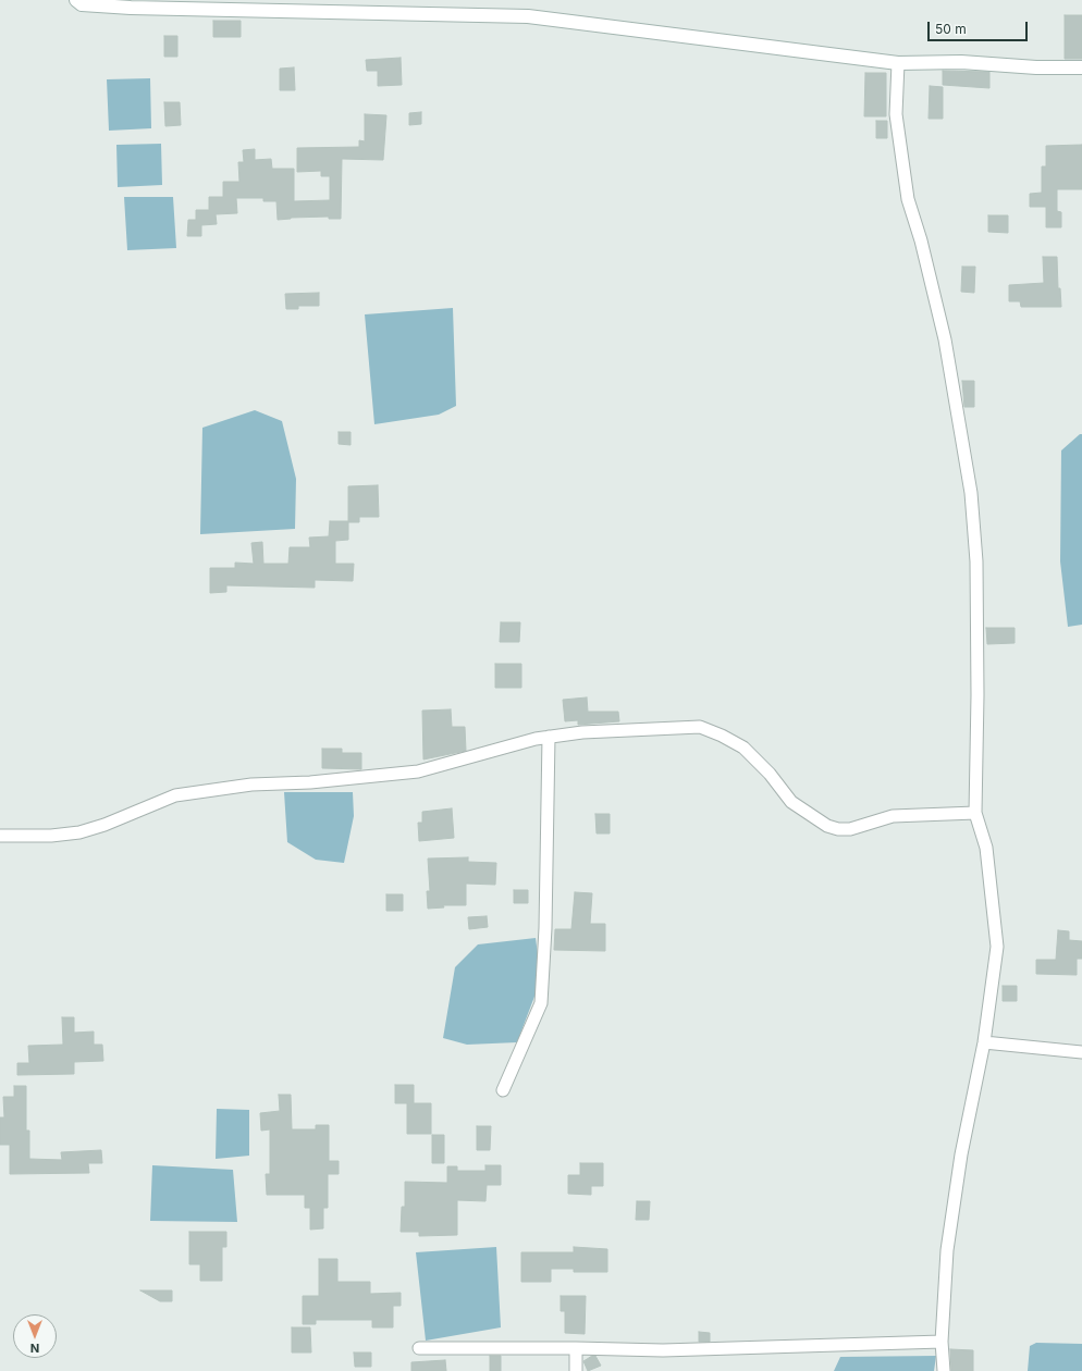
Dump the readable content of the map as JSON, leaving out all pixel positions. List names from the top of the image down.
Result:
{
  "scale_bar": "50 m",
  "north": "bottom"
}
